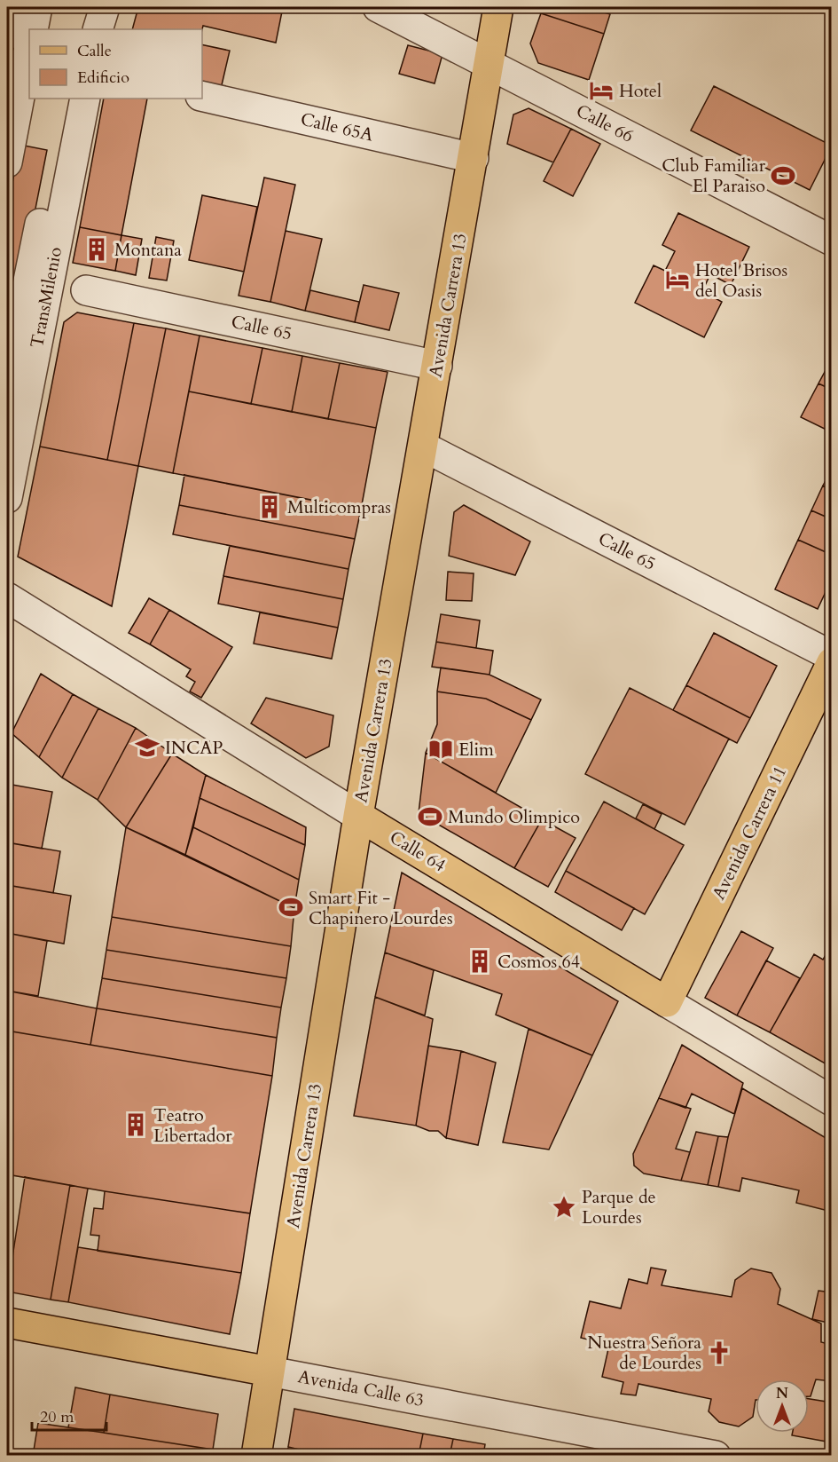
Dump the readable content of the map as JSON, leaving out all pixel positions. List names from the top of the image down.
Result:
{
  "streets": {
    "main road": [
      "Avenida Carrera 13",
      "Avenida Carrera 11",
      "Calle 64",
      "Avenida Calle 63"
    ],
    "street": [
      "Calle 66",
      "Calle 65A",
      "TransMilenio",
      "Calle 65"
    ]
  },
  "crossings": [
    ["Calle 66", "Avenida Carrera 13"],
    ["Calle 65A", "Avenida Carrera 13"],
    ["Avenida Carrera 13", "Calle 65"],
    ["Avenida Carrera 13", "Calle 64"],
    ["Avenida Carrera 13", "Avenida Calle 63"],
    ["Avenida Carrera 11", "Calle 64"]
  ],
  "places": {
    "hotel": ["Hotel", "Hotel Brisos del Oasis"],
    "sports": ["Club Familiar El Paraiso", "Mundo Olimpico", "Smart Fit - Chapinero Lourdes"],
    "building": [
      "Montana",
      "Multicompras",
      "Cosmos 64",
      "Teatro Libertador"
    ],
    "school or university": ["INCAP"],
    "library": ["Elim"],
    "place": ["Parque de Lourdes"],
    "church": ["Nuestra Señora de Lourdes"]
  },
  "legend": ["Calle", "Edificio"],
  "scale_bar": "20 m",
  "north": "top"
}
